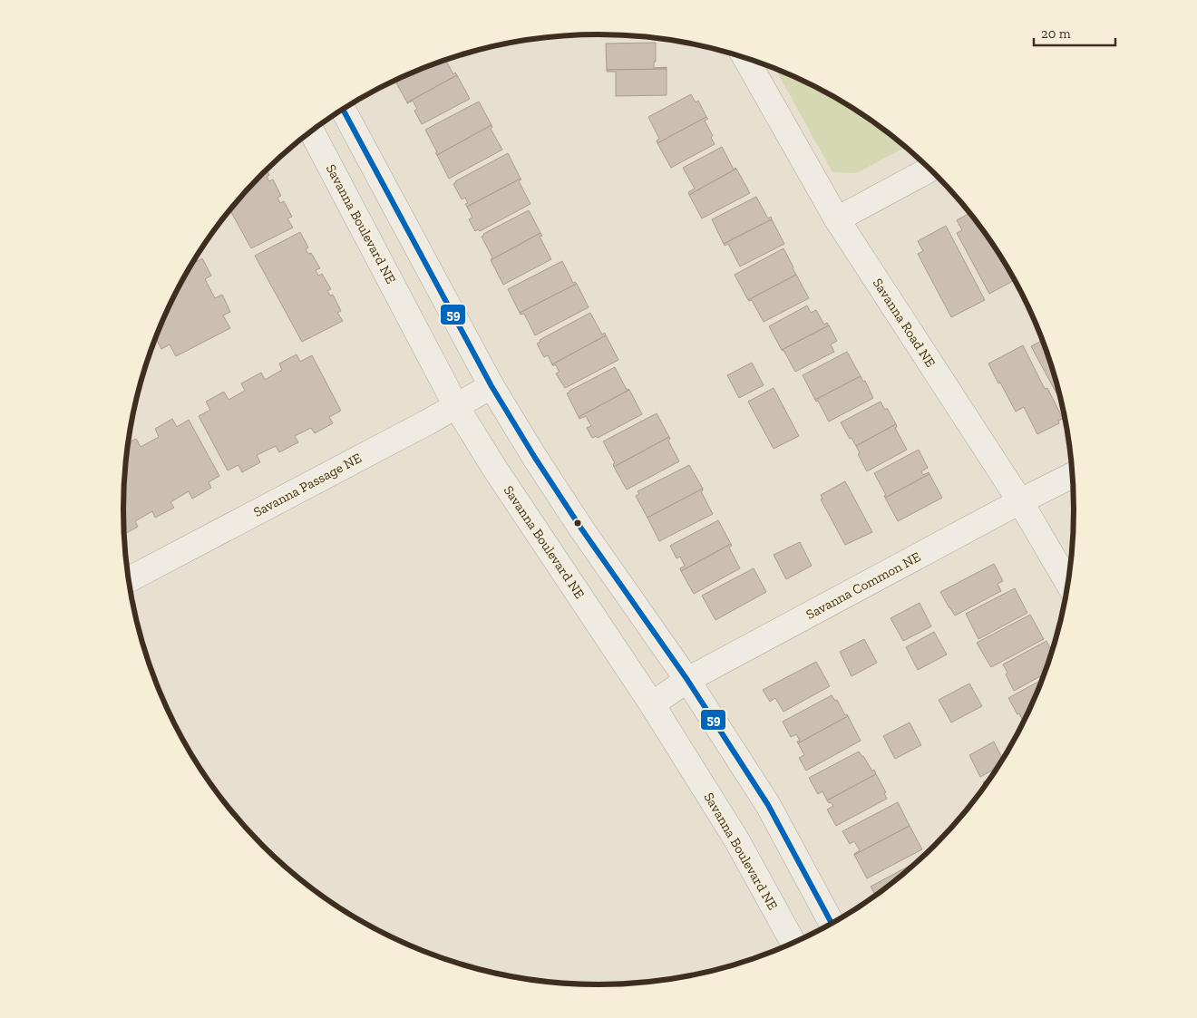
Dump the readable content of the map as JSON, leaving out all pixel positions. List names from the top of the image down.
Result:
{
  "streets": {
    "street": [
      "Savanna Boulevard NE",
      "Savanna Road NE",
      "Savanna Passage NE",
      "Savanna Common NE"
    ]
  },
  "crossings": [
    ["Savanna Boulevard NE", "Savanna Passage NE"],
    ["Savanna Boulevard NE", "Savanna Common NE"],
    ["Savanna Road NE", "Savanna Common NE"]
  ],
  "lines": ["transit line 59"],
  "scale_bar": "20 m"
}
